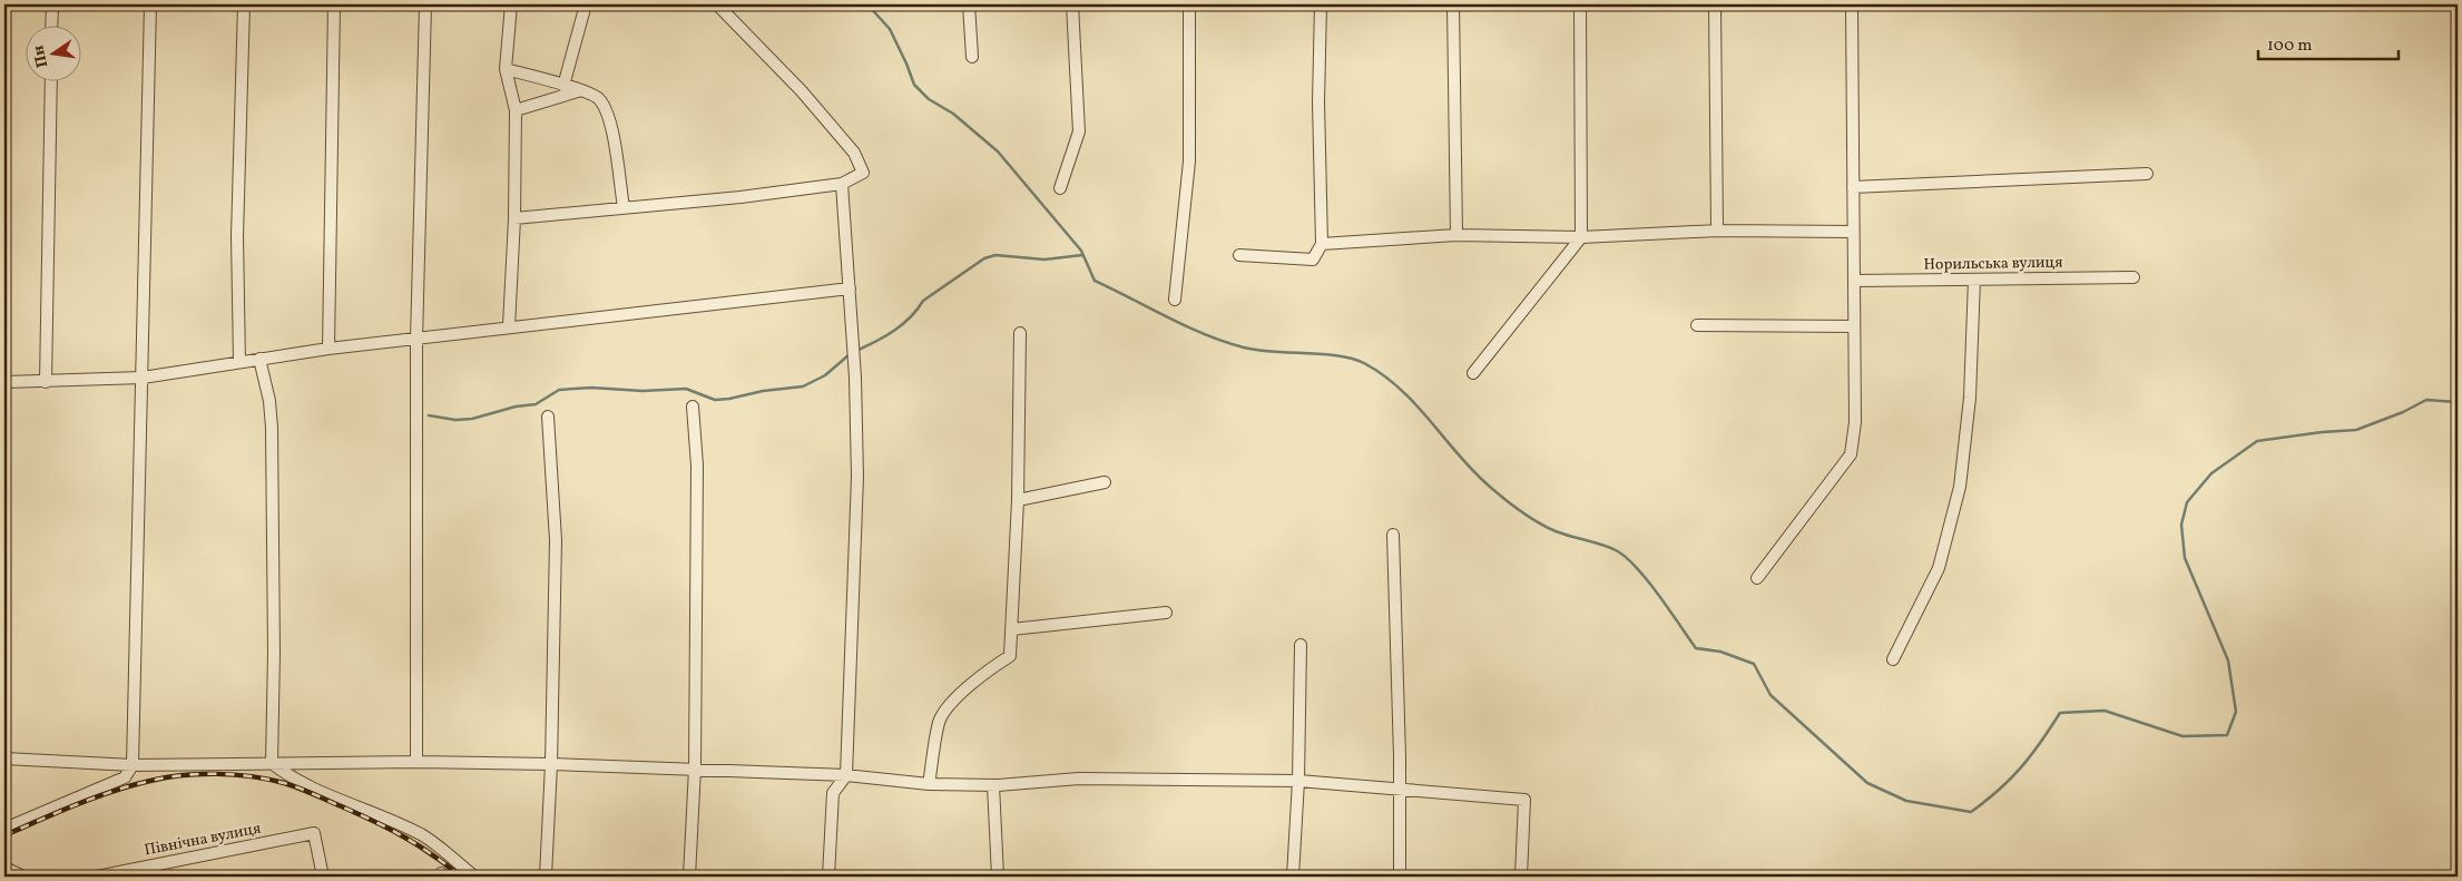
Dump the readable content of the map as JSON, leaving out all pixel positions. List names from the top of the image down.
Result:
{
  "streets": {
    "street": ["Норильська вулиця", "Північна вулиця"]
  },
  "scale_bar": "100 m",
  "north": "left"
}
